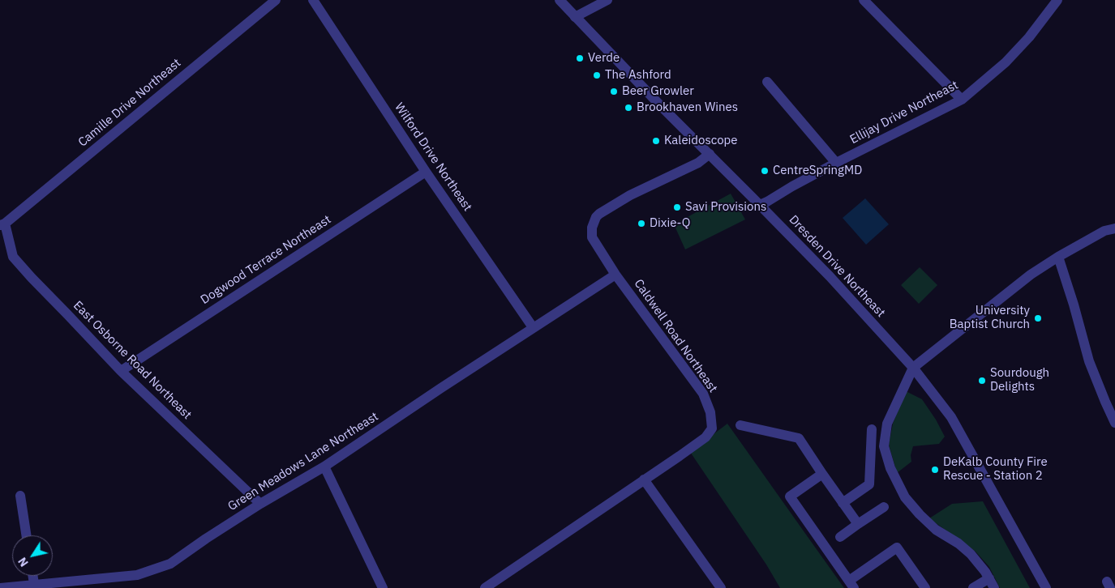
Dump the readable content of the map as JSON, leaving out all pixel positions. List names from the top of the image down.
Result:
{
  "streets": {
    "street": [
      "Camille Drive Northeast",
      "Ellijay Drive Northeast",
      "Wilford Drive Northeast",
      "Dogwood Terrace Northeast",
      "Dresden Drive Northeast",
      "Caldwell Road Northeast",
      "East Osborne Road Northeast",
      "Green Meadows Lane Northeast"
    ]
  },
  "crossings": [
    ["Camille Drive Northeast", "East Osborne Road Northeast"],
    ["Ellijay Drive Northeast", "Dresden Drive Northeast"],
    ["Wilford Drive Northeast", "Dogwood Terrace Northeast"],
    ["Wilford Drive Northeast", "Green Meadows Lane Northeast"],
    ["Dogwood Terrace Northeast", "East Osborne Road Northeast"],
    ["Dresden Drive Northeast", "Caldwell Road Northeast"],
    ["Caldwell Road Northeast", "Green Meadows Lane Northeast"],
    ["East Osborne Road Northeast", "Green Meadows Lane Northeast"]
  ],
  "places": [
    "Verde",
    "The Ashford",
    "Beer Growler",
    "Brookhaven Wines",
    "Kaleidoscope",
    "CentreSpringMD",
    "Savi Provisions",
    "Dixie-Q",
    "University Baptist Church",
    "Sourdough Delights",
    "DeKalb County Fire Rescue - Station 2"
  ],
  "north": "bottom left"
}
